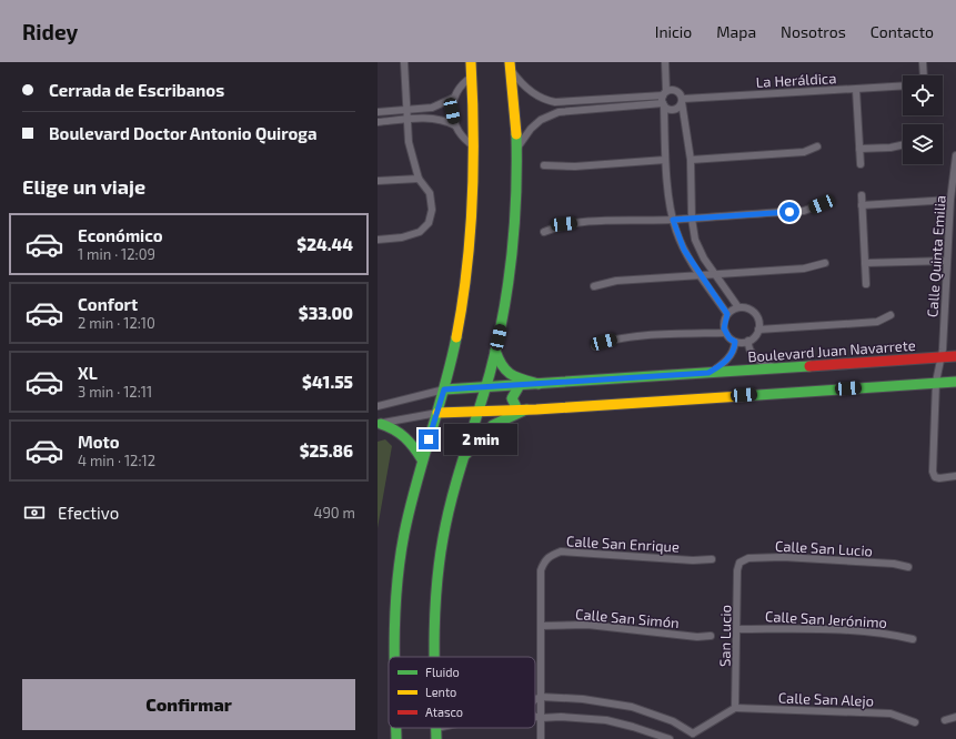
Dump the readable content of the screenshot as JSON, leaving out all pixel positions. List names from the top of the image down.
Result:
{
  "streets": {
    "main road": ["Boulevard Juan Navarrete"],
    "street": [
      "La Heráldica",
      "Calle Quinta Emilia",
      "Calle San Enrique",
      "Calle San Lucio",
      "Calle San Simón",
      "Calle San Jerónimo",
      "San Lucio",
      "Calle San Alejo"
    ]
  },
  "crossings": [
    ["Calle Quinta Emilia", "Boulevard Juan Navarrete"],
    ["Calle San Enrique", "Calle San Simón"],
    ["Calle San Lucio", "San Lucio"],
    ["Calle San Jerónimo", "San Lucio"],
    ["San Lucio", "Calle San Alejo"]
  ],
  "legend": ["Fluido", "Lento", "Atasco"],
  "page": {
    "header": "Ridey",
    "nav": [
      "Inicio",
      "Mapa",
      "Nosotros",
      "Contacto"
    ],
    "banner": ["Cerrada de Escribanos", "Boulevard Doctor Antonio Quiroga"],
    "heading": "Elige un viaje",
    "list": [
      {
        "name": "Económico",
        "note": "1 min · 12:09",
        "value": "$24.44"
      },
      {
        "name": "Confort",
        "note": "2 min · 12:10",
        "value": "$33.00"
      },
      {
        "name": "XL",
        "note": "3 min · 12:11",
        "value": "$41.55"
      },
      {
        "name": "Moto",
        "note": "4 min · 12:12",
        "value": "$25.86"
      }
    ],
    "bubble": "2 min",
    "pay": ["Efectivo", "490 m"],
    "buttons": "Confirmar"
  }
}
